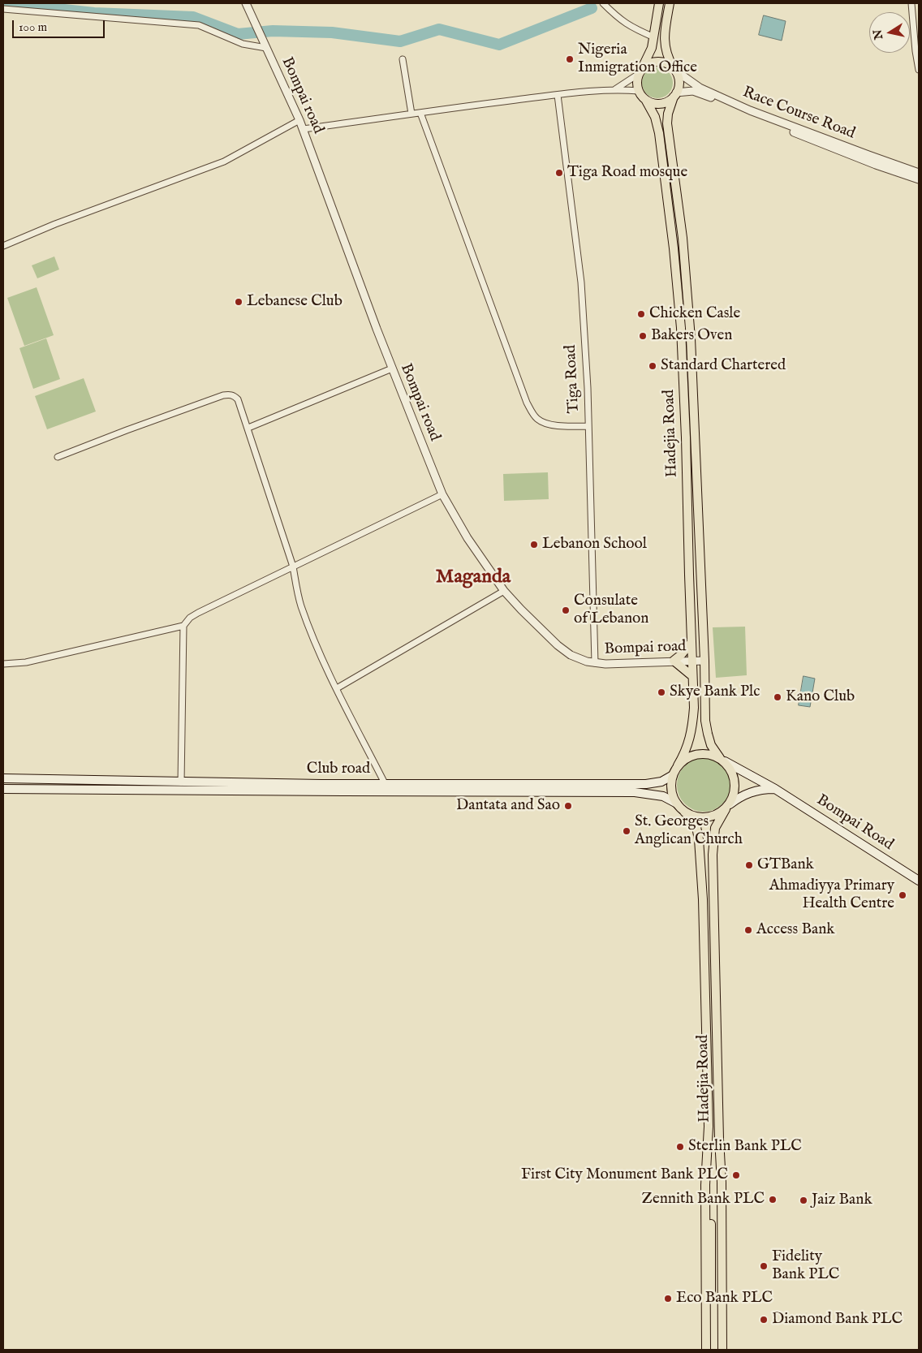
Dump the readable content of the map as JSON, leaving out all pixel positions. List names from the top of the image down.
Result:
{
  "streets": {
    "main road": ["Hadejia Road", "Club road", "Bompai Road"],
    "street": ["Bompai road", "Race Course Road", "Tiga Road"]
  },
  "crossings": [
    ["Bompai road", "Tiga Road"],
    ["Bompai road", "Hadejia Road"],
    ["Race Course Road", "Hadejia Road"],
    ["Hadejia Road", "Club road"],
    ["Hadejia Road", "Bompai Road"],
    ["Club road", "Bompai Road"]
  ],
  "districts": ["Maganda"],
  "places": [
    "Nigeria Inmigration Office",
    "Tiga Road mosque",
    "Lebanese Club",
    "Chicken Casle",
    "Bakers Oven",
    "Standard Chartered",
    "Lebanon School",
    "Consulate of Lebanon",
    "Skye Bank Plc",
    "Kano Club",
    "Dantata and Sao",
    "St. Georges Anglican Church",
    "GTBank",
    "Ahmadiyya Primary Health Centre",
    "Access Bank",
    "Sterlin Bank PLC",
    "First City Monument Bank PLC",
    "Zennith Bank PLC",
    "Jaiz Bank",
    "Fidelity Bank PLC",
    "Eco Bank PLC",
    "Diamond Bank PLC"
  ],
  "scale_bar": "100 m",
  "north": "left"
}
